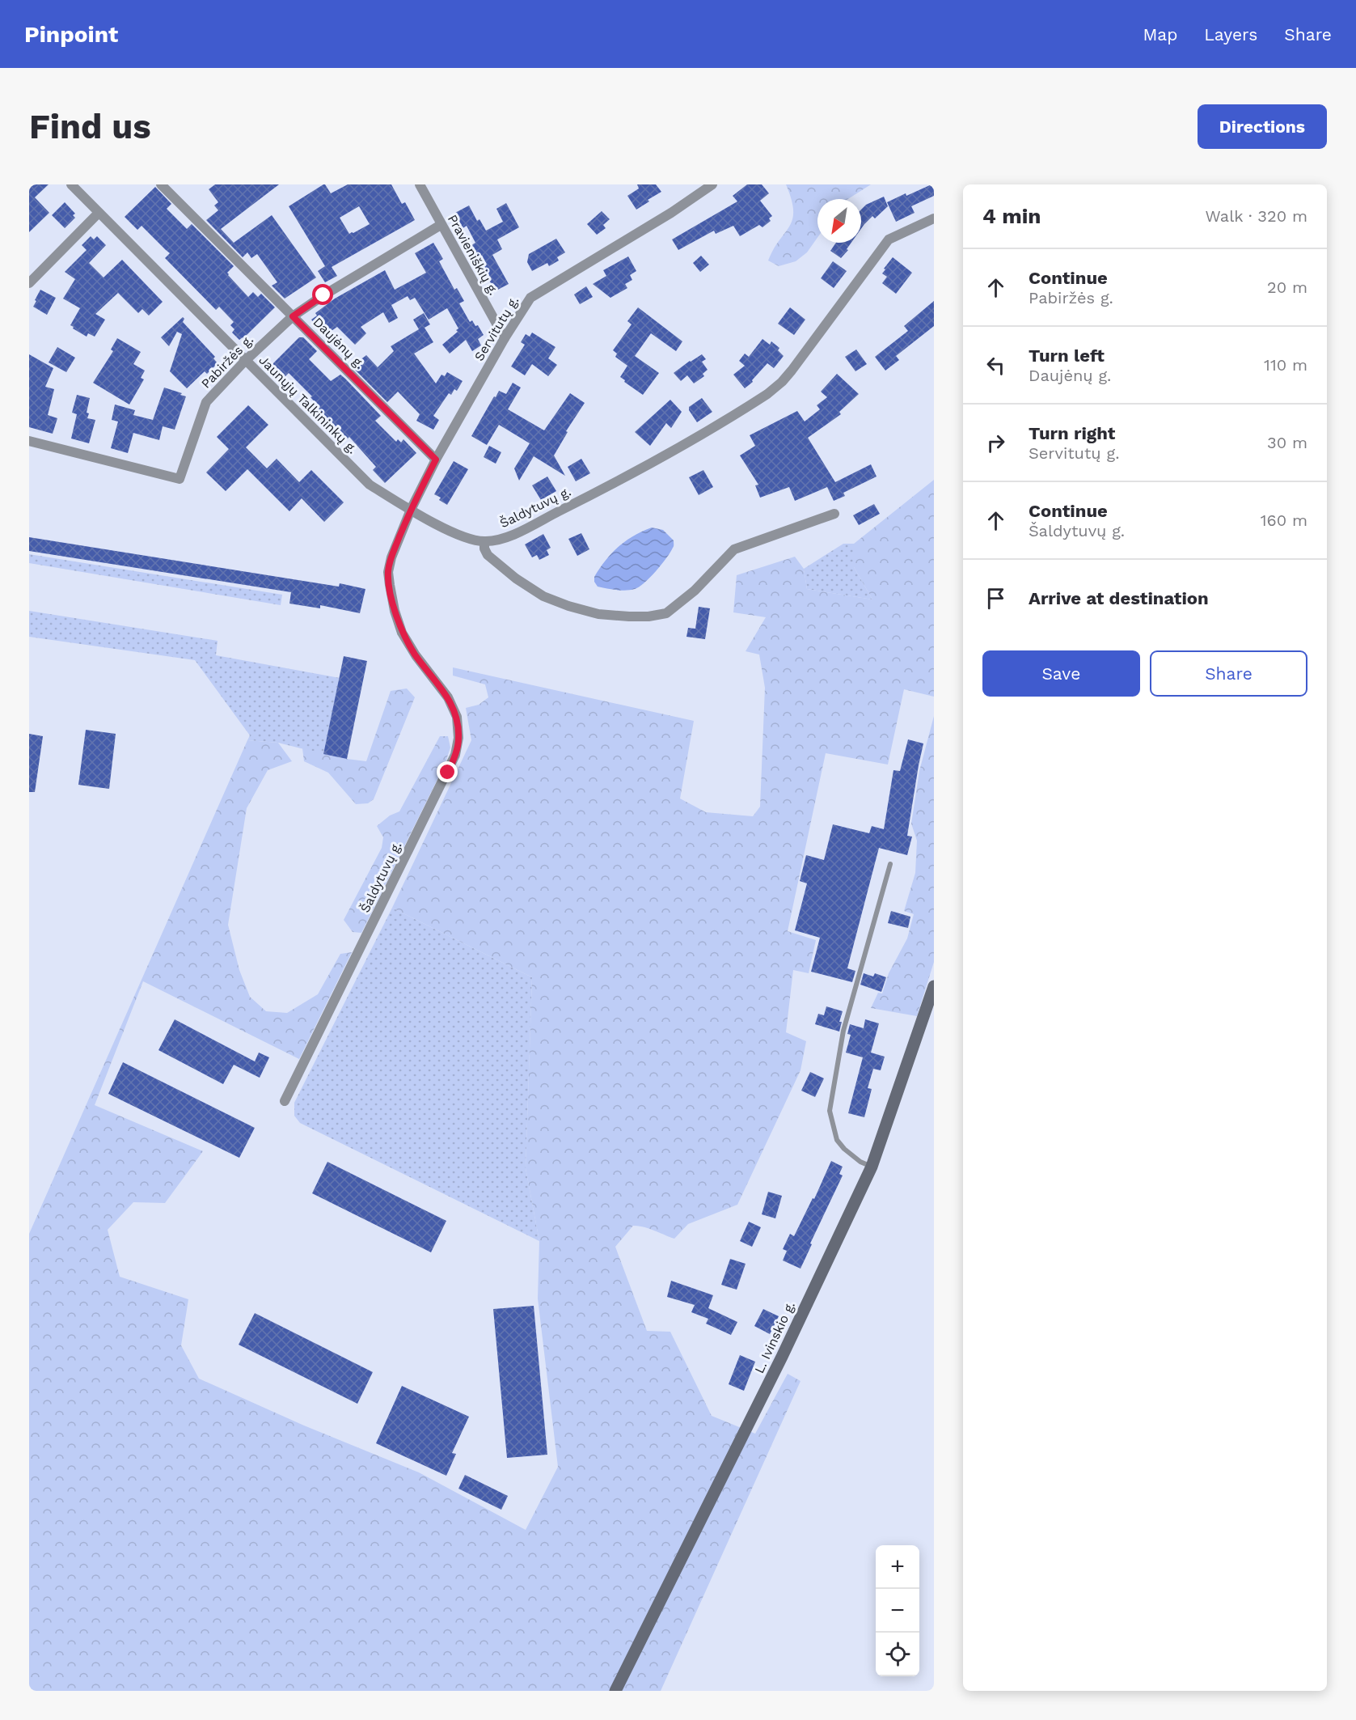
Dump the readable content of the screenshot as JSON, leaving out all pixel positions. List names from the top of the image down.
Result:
{
  "streets": {
    "street": [
      "Pravieniškių g.",
      "Servitutų g.",
      "Daujėnų g.",
      "Pabiržės g.",
      "Jaunųjų Talkininkų g.",
      "Šaldytuvų g.",
      "L. Ivinskio g."
    ]
  },
  "crossings": [
    ["Pravieniškių g.", "Servitutų g."],
    ["Pravieniškių g.", "Pabiržės g."],
    ["Servitutų g.", "Daujėnų g."],
    ["Servitutų g.", "Jaunųjų Talkininkų g."],
    ["Servitutų g.", "Šaldytuvų g."],
    ["Daujėnų g.", "Pabiržės g."],
    ["Pabiržės g.", "Jaunųjų Talkininkų g."],
    ["Jaunųjų Talkininkų g.", "Šaldytuvų g."]
  ],
  "north": "bottom left",
  "page": {
    "header": "Pinpoint",
    "nav": ["Map", "Layers", "Share"],
    "buttons": [
      "Directions",
      ["Save", "Share"]
    ],
    "title": "Find us",
    "heading": ["4 min", "Walk · 320 m"],
    "list": [
      ["Continue", "Pabiržės g.", "20 m"],
      ["Turn left", "Daujėnų g.", "110 m"],
      ["Turn right", "Servitutų g.", "30 m"],
      ["Continue", "Šaldytuvų g.", "160 m"],
      "Arrive at destination"
    ],
    "map_buttons": ["+", "−"]
  }
}
